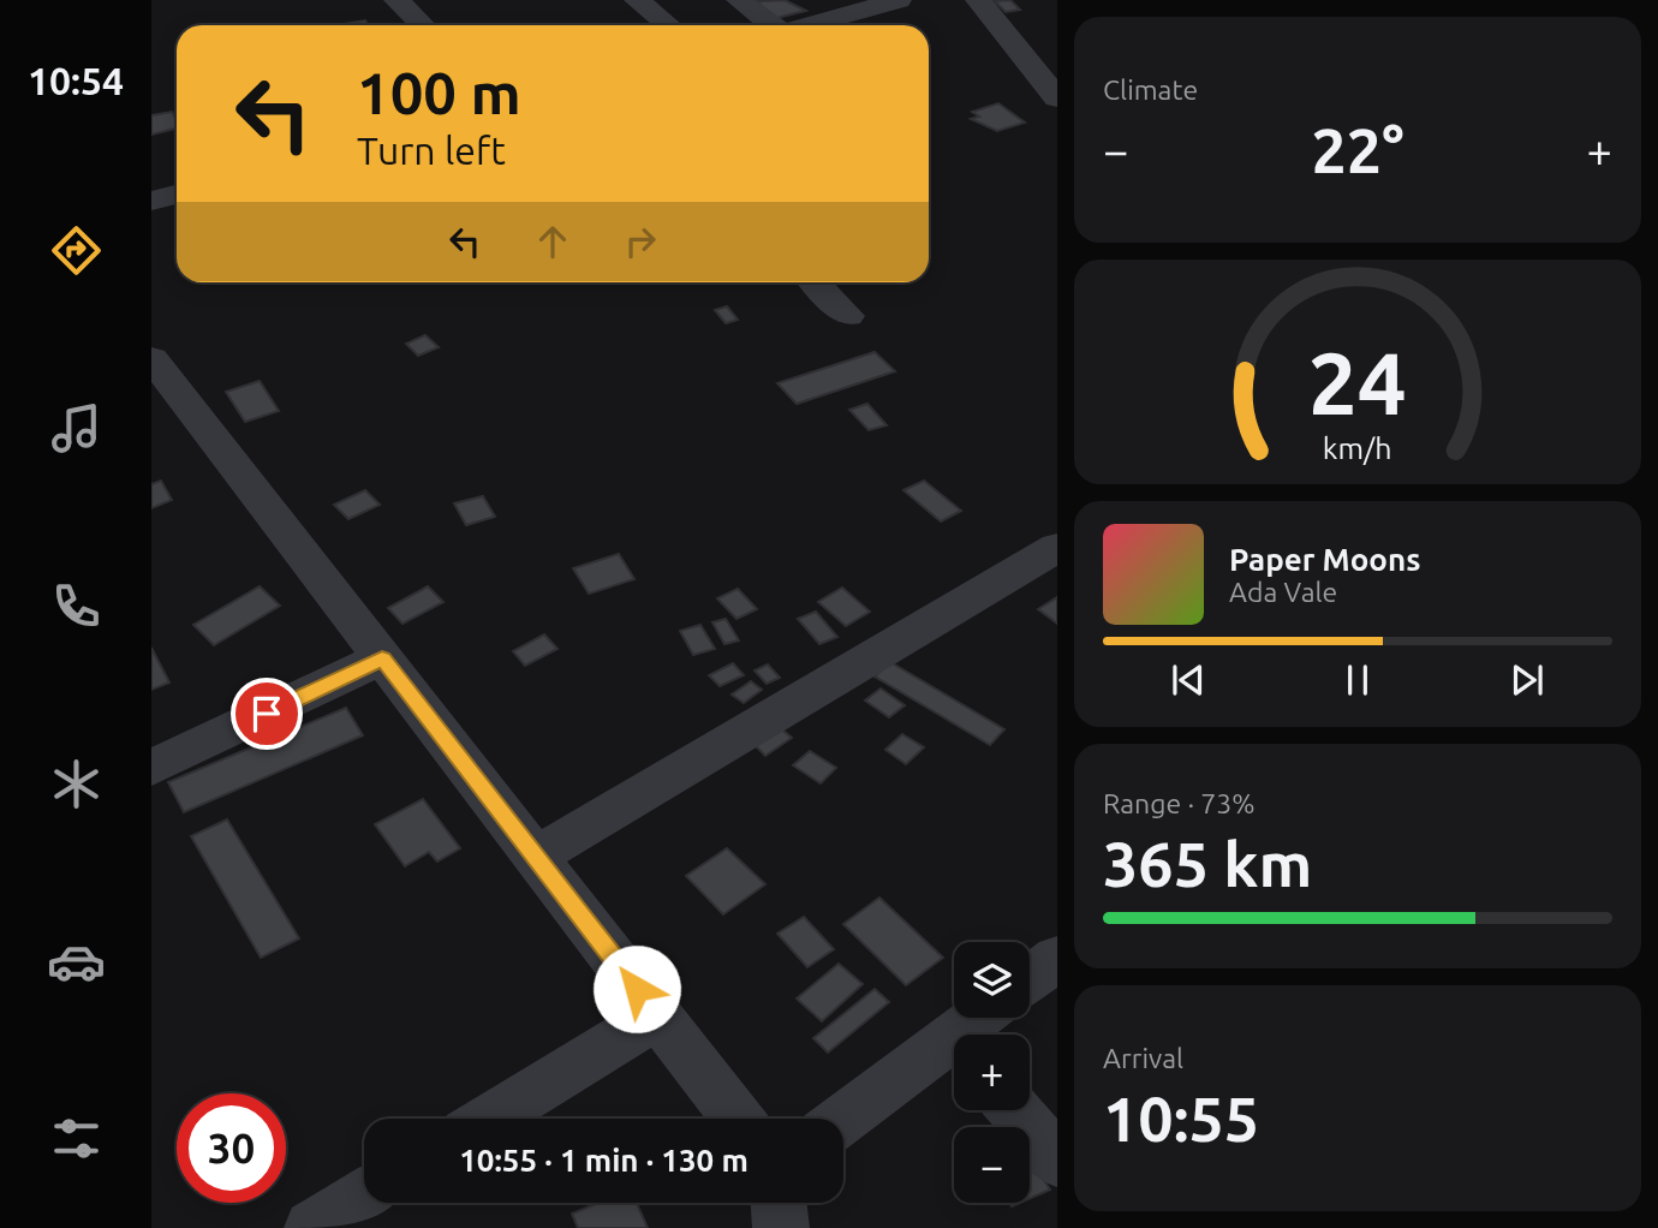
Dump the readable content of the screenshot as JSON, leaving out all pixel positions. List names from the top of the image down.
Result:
{
  "page": {
    "tabs": "10:54",
    "tile": [
      "Climate",
      ["Range · 73%", "365 km"],
      ["Arrival", "10:55"]
    ],
    "turn": ["100 m", "Turn left"],
    "heat": ["−", "22°", "+"],
    "song": ["Paper Moons", "Ada Vale"],
    "map_buttons": ["+", "−"],
    "limit": "30",
    "trip": "10:55 · 1 min · 130 m",
    "gauge": ["24", "km/h"]
  }
}
